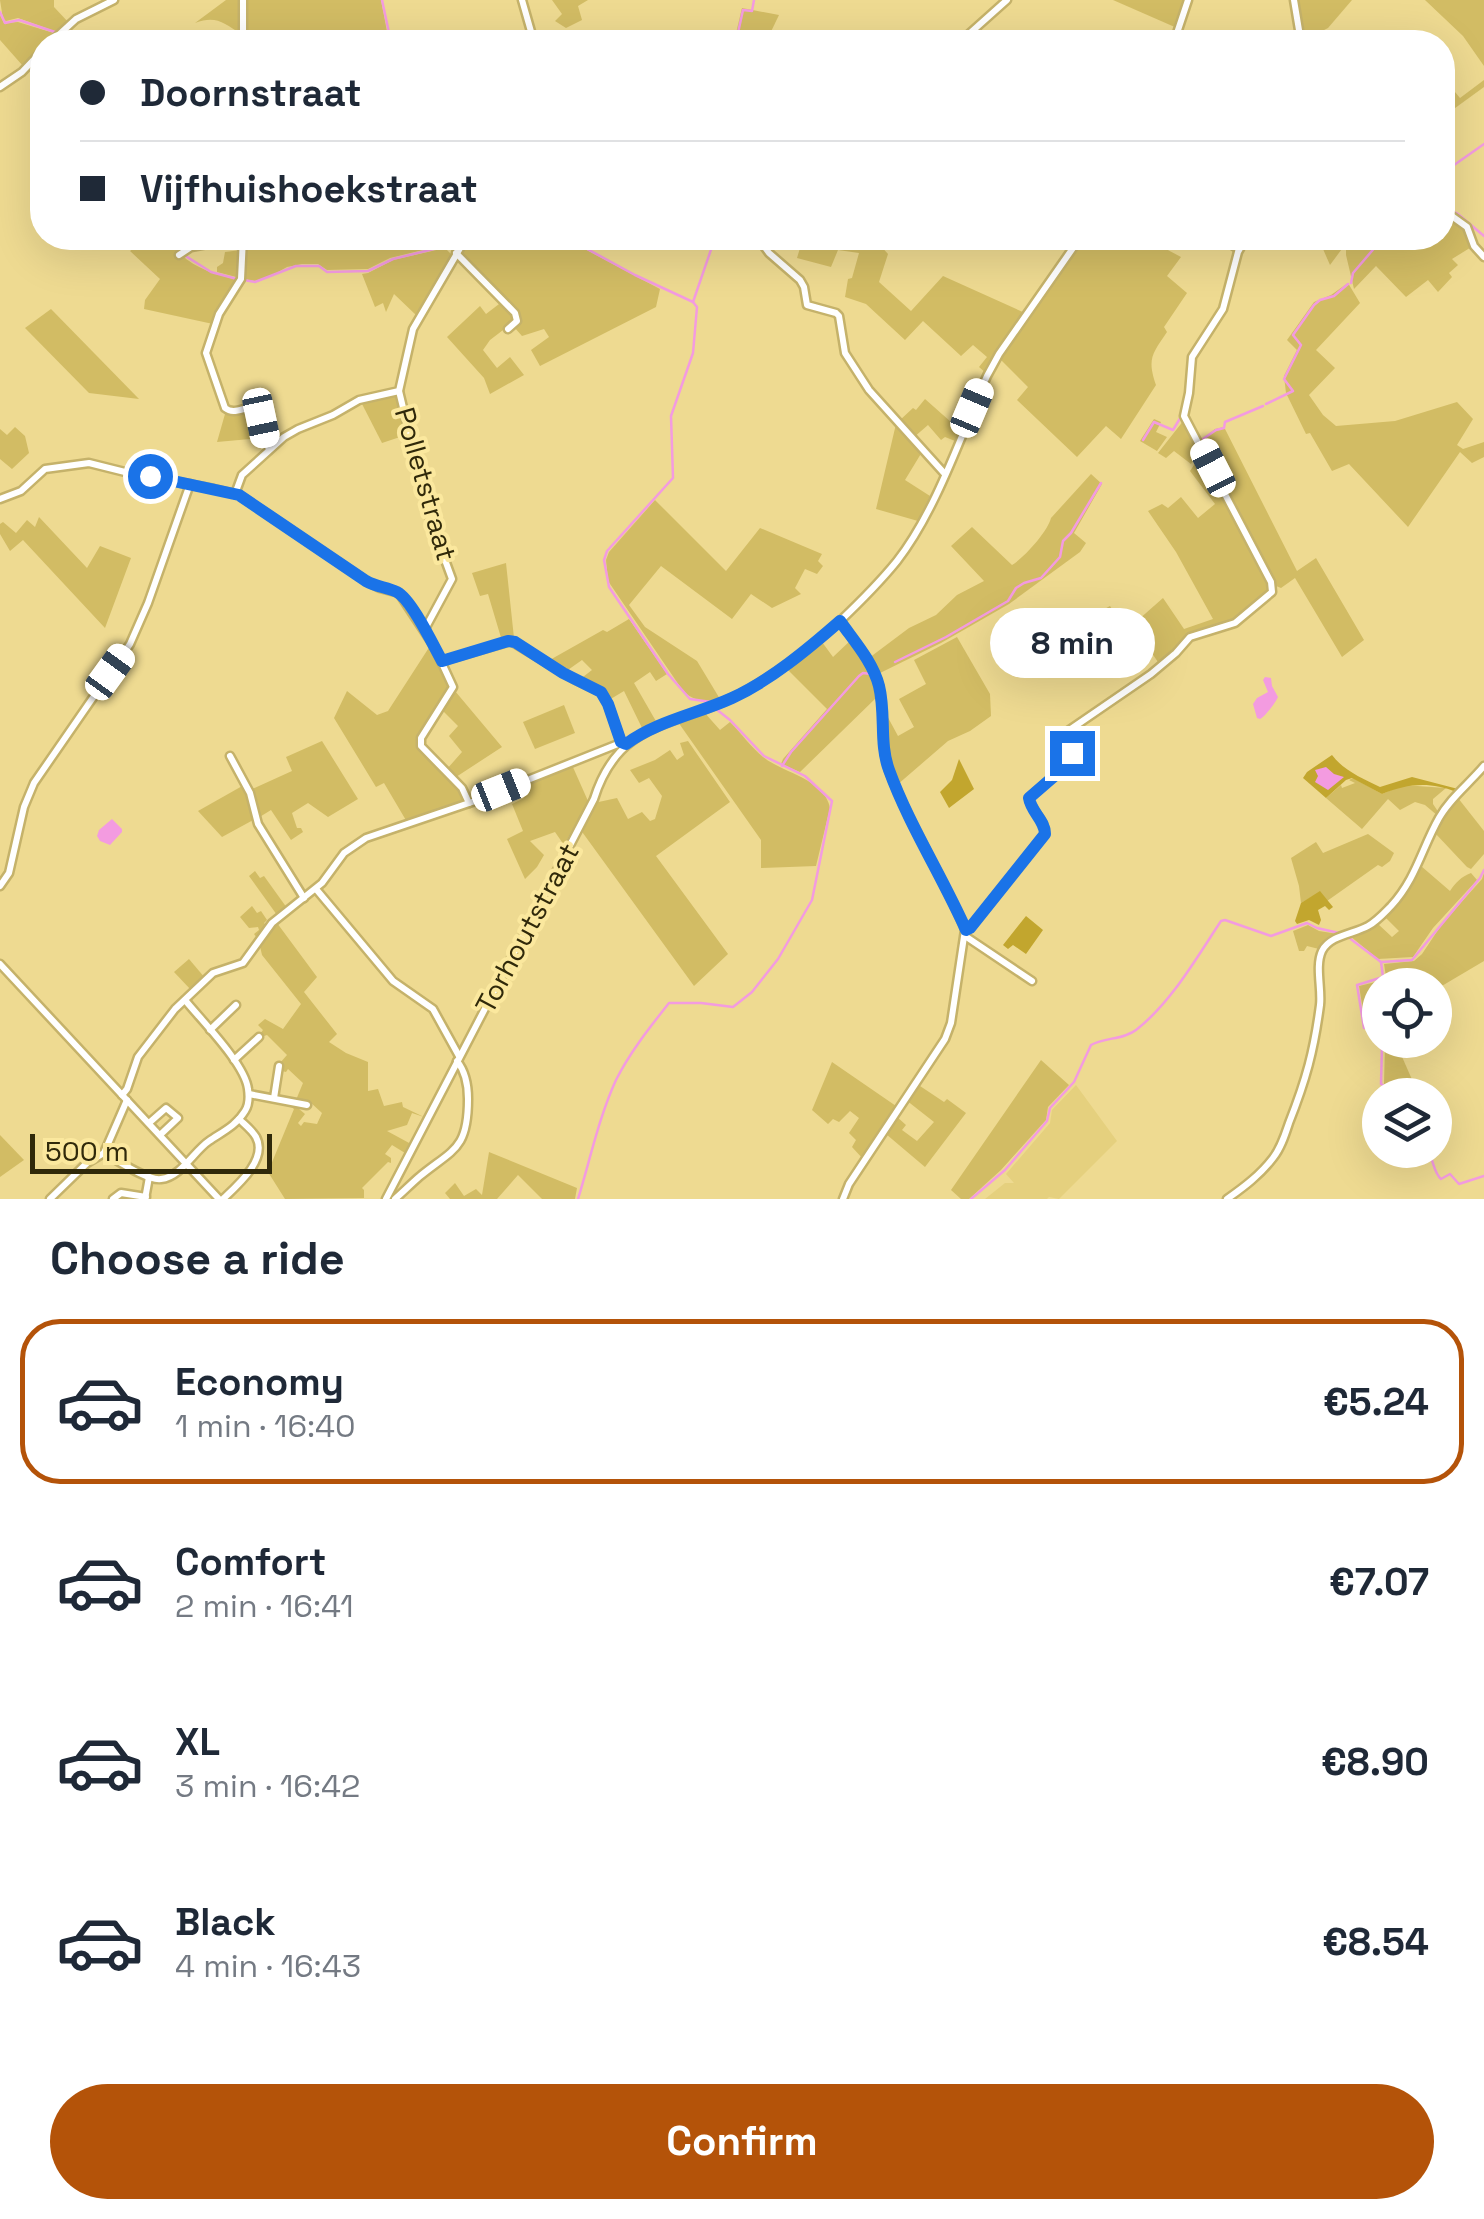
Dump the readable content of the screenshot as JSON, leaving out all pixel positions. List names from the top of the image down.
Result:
{
  "streets": {
    "street": ["Polletstraat", "Torhoutstraat"]
  },
  "scale_bar": "500 m",
  "page": {
    "banner": ["Doornstraat", "Vijfhuishoekstraat"],
    "bubble": "8 min",
    "scale": "500 m",
    "heading": "Choose a ride",
    "list": [
      {
        "name": "Economy",
        "note": "1 min · 16:40",
        "value": "€5.24"
      },
      {
        "name": "Comfort",
        "note": "2 min · 16:41",
        "value": "€7.07"
      },
      {
        "name": "XL",
        "note": "3 min · 16:42",
        "value": "€8.90"
      },
      {
        "name": "Black",
        "note": "4 min · 16:43",
        "value": "€8.54"
      }
    ],
    "buttons": "Confirm"
  }
}
